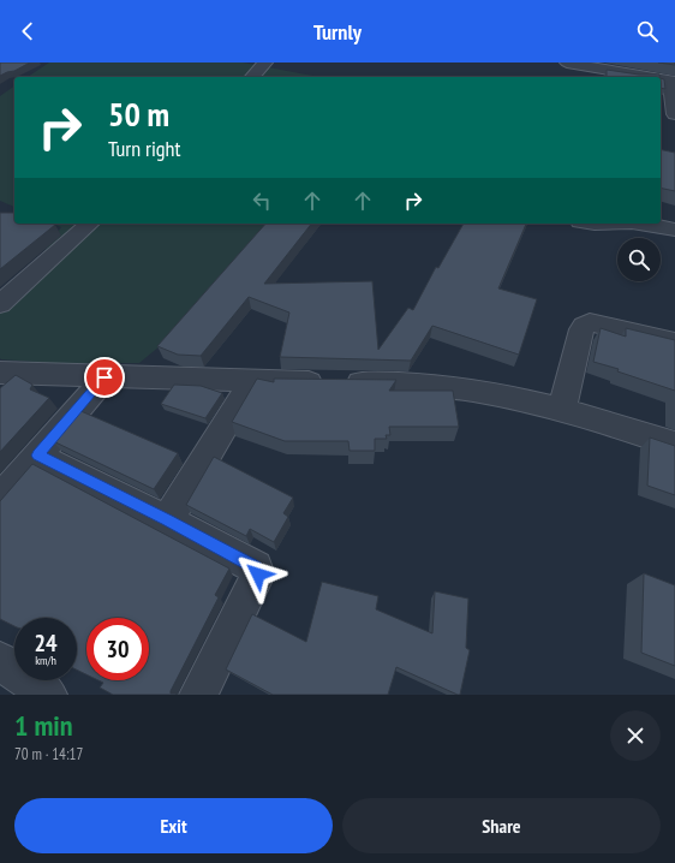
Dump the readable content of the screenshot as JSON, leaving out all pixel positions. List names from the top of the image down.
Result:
{
  "page": {
    "header": "Turnly",
    "turn": ["50 m", "Turn right"],
    "speed": "24 km/h",
    "limit": "30",
    "heading": ["1 min", "70 m · 14:17"],
    "buttons": ["Exit", "Share"]
  }
}
